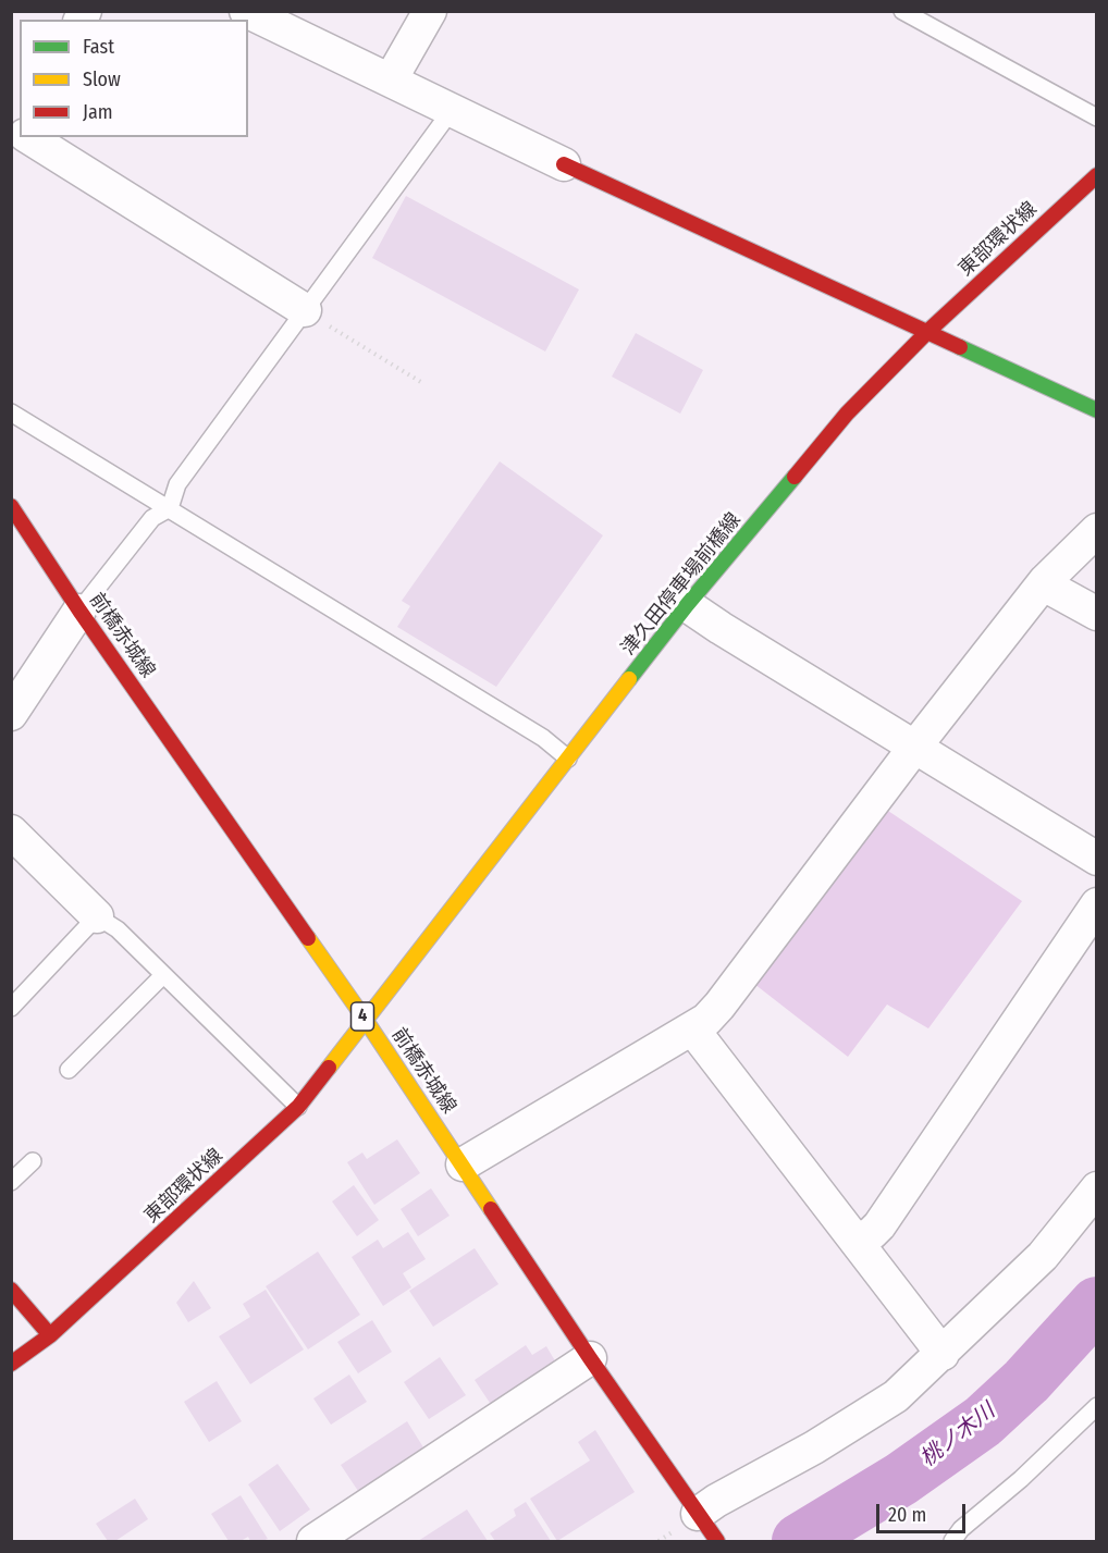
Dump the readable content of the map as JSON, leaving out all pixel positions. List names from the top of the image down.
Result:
{
  "streets": {
    "main road": [
      "東部環状線",
      "津久田停車場前橋線",
      "前橋赤城線",
      "4"
    ]
  },
  "crossings": [
    ["東部環状線", "津久田停車場前橋線"],
    ["東部環状線", "前橋赤城線"],
    ["津久田停車場前橋線", "前橋赤城線"]
  ],
  "water": ["桃ノ木川"],
  "legend": ["Fast", "Slow", "Jam"],
  "scale_bar": "20 m"
}
